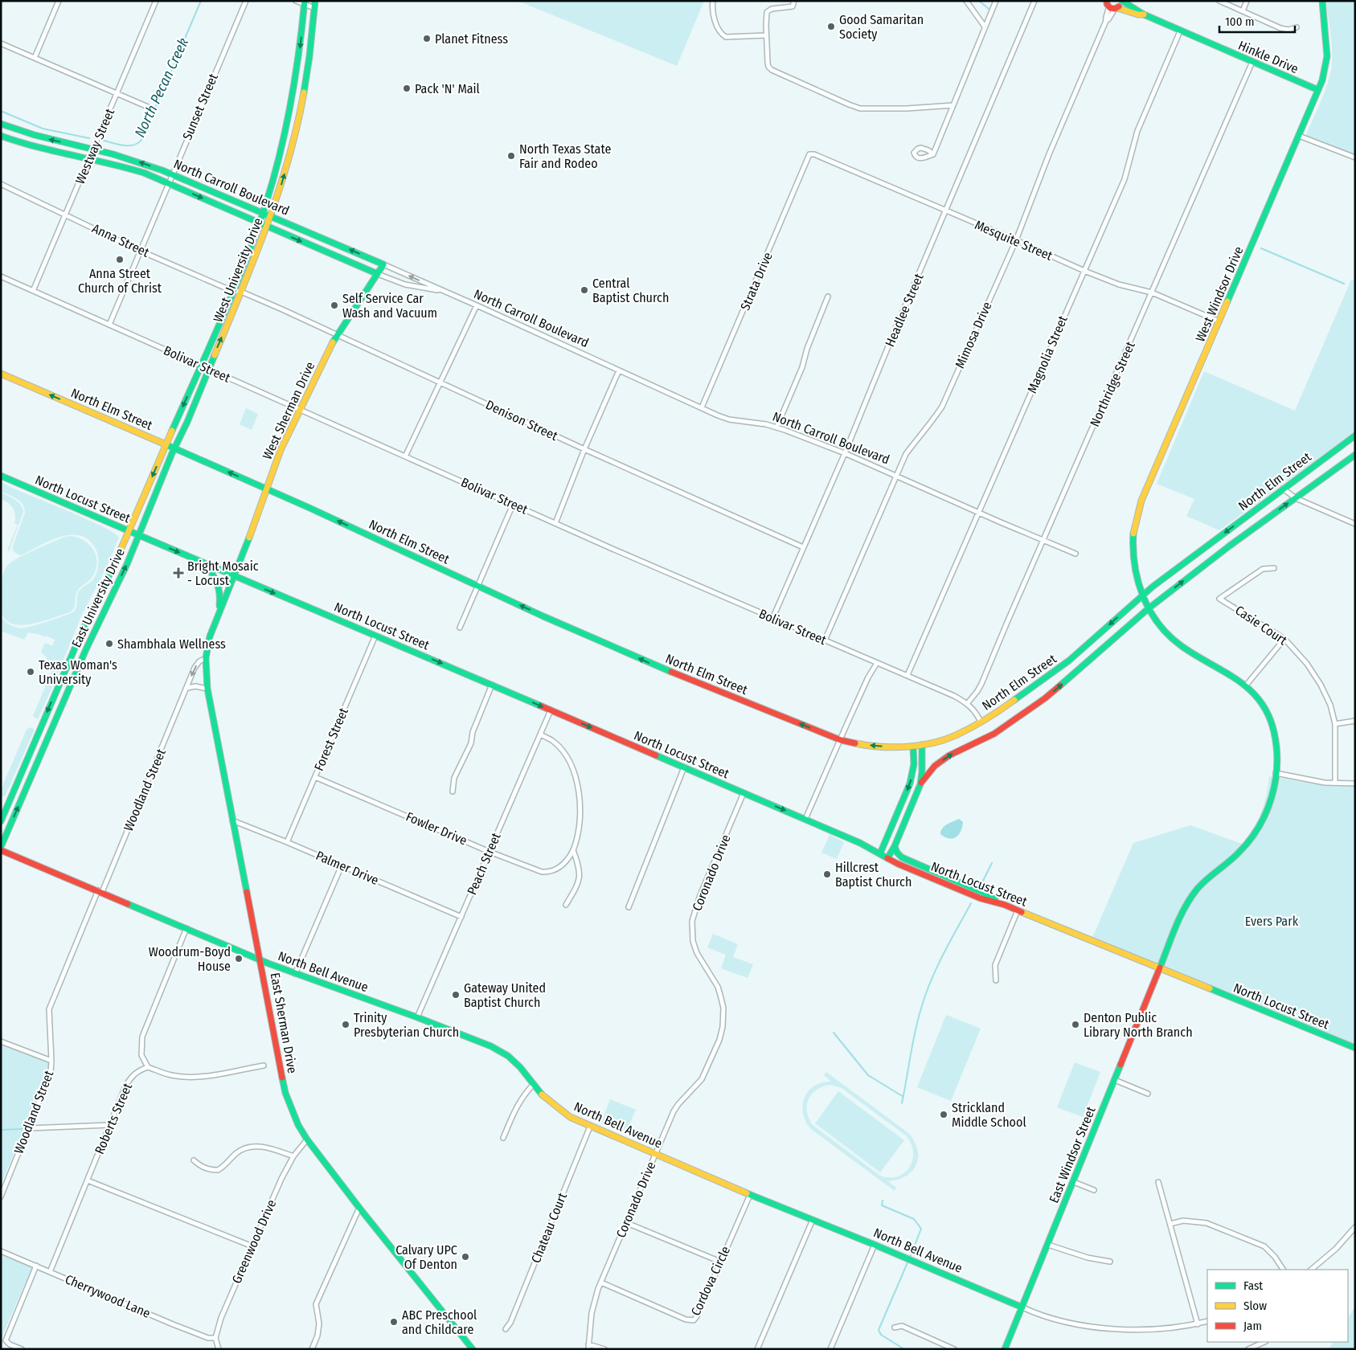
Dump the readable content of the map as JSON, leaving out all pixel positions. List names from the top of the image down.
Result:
{
  "streets": {
    "main road": [
      "Hinkle Drive",
      "North Carroll Boulevard",
      "West University Drive",
      "West Windsor Drive",
      "North Elm Street",
      "West Sherman Drive",
      "North Locust Street",
      "East University Drive",
      "North Bell Avenue",
      "East Sherman Drive",
      "East Windsor Street"
    ],
    "street": [
      "Sunset Street",
      "Westway Street",
      "Anna Street",
      "Mesquite Street",
      "Strata Drive",
      "Headlee Street",
      "Mimosa Drive",
      "Magnolia Street",
      "Bolivar Street",
      "Northridge Street",
      "Denison Street",
      "Casie Court",
      "Forest Street",
      "Woodland Street",
      "Fowler Drive",
      "Peach Street",
      "Palmer Drive",
      "Coronado Drive",
      "Roberts Street",
      "Chateau Court",
      "Greenwood Drive",
      "Cordova Circle",
      "Cherrywood Lane"
    ]
  },
  "crossings": [
    ["Hinkle Drive", "West Windsor Drive"],
    ["Hinkle Drive", "Mimosa Drive"],
    ["Hinkle Drive", "Magnolia Street"],
    ["Hinkle Drive", "Northridge Street"],
    ["Sunset Street", "North Carroll Boulevard"],
    ["Sunset Street", "Anna Street"],
    ["Sunset Street", "Bolivar Street"],
    ["Westway Street", "North Carroll Boulevard"],
    ["Westway Street", "Anna Street"],
    ["Westway Street", "Bolivar Street"],
    ["North Carroll Boulevard", "West University Drive"],
    ["North Carroll Boulevard", "Strata Drive"],
    ["North Carroll Boulevard", "Headlee Street"],
    ["North Carroll Boulevard", "Mimosa Drive"],
    ["North Carroll Boulevard", "Magnolia Street"],
    ["North Carroll Boulevard", "Northridge Street"],
    ["North Carroll Boulevard", "West Sherman Drive"],
    ["Anna Street", "West University Drive"],
    ["Anna Street", "Denison Street"],
    ["Mesquite Street", "Strata Drive"],
    ["Mesquite Street", "West Windsor Drive"],
    ["Mesquite Street", "Headlee Street"],
    ["Mesquite Street", "Mimosa Drive"],
    ["Mesquite Street", "Magnolia Street"],
    ["Mesquite Street", "Northridge Street"],
    ["West University Drive", "Bolivar Street"],
    ["West University Drive", "North Elm Street"],
    ["West University Drive", "Denison Street"],
    ["West University Drive", "North Locust Street"],
    ["West University Drive", "East University Drive"],
    ["West Windsor Drive", "North Elm Street"],
    ["Headlee Street", "Bolivar Street"],
    ["Headlee Street", "Denison Street"],
    ["Mimosa Drive", "Bolivar Street"],
    ["Magnolia Street", "Bolivar Street"],
    ["Bolivar Street", "Northridge Street"],
    ["Bolivar Street", "North Elm Street"],
    ["Bolivar Street", "West Sherman Drive"],
    ["North Elm Street", "West Sherman Drive"],
    ["West Sherman Drive", "Denison Street"],
    ["West Sherman Drive", "North Locust Street"],
    ["West Sherman Drive", "East Sherman Drive"],
    ["North Locust Street", "East University Drive"],
    ["North Locust Street", "Forest Street"],
    ["North Locust Street", "Peach Street"],
    ["North Locust Street", "Coronado Drive"],
    ["North Locust Street", "East Sherman Drive"],
    ["North Locust Street", "East Windsor Street"],
    ["East University Drive", "North Bell Avenue"],
    ["Forest Street", "Fowler Drive"],
    ["Forest Street", "Palmer Drive"],
    ["Woodland Street", "North Bell Avenue"],
    ["Woodland Street", "East Sherman Drive"],
    ["Fowler Drive", "Peach Street"],
    ["Peach Street", "Palmer Drive"],
    ["Peach Street", "North Bell Avenue"],
    ["Palmer Drive", "East Sherman Drive"],
    ["Coronado Drive", "North Bell Avenue"],
    ["Coronado Drive", "Cordova Circle"],
    ["North Bell Avenue", "East Sherman Drive"],
    ["North Bell Avenue", "East Windsor Street"],
    ["North Bell Avenue", "Chateau Court"],
    ["North Bell Avenue", "Cordova Circle"],
    ["East Sherman Drive", "Greenwood Drive"],
    ["Roberts Street", "Cherrywood Lane"],
    ["Greenwood Drive", "Cherrywood Lane"]
  ],
  "one_way": ["North Locust Street"],
  "water": ["North Pecan Creek"],
  "parks": ["Evers Park"],
  "places": {
    "other": [
      "Good Samaritan Society",
      "Planet Fitness",
      "Pack 'N' Mail",
      "North Texas State Fair and Rodeo",
      "Anna Street Church of Christ",
      "Central Baptist Church",
      "Self Service Car Wash and Vacuum",
      "Shambhala Wellness",
      "Texas Woman's University",
      "Hillcrest Baptist Church",
      "Woodrum-Boyd House",
      "Gateway United Baptist Church",
      "Trinity Presbyterian Church",
      "Denton Public Library North Branch",
      "Strickland Middle School",
      "Calvary UPC Of Denton",
      "ABC Preschool and Childcare"
    ],
    "health": ["Bright Mosaic - Locust"]
  },
  "legend": ["Fast", "Slow", "Jam"],
  "scale_bar": "100 m"
}
